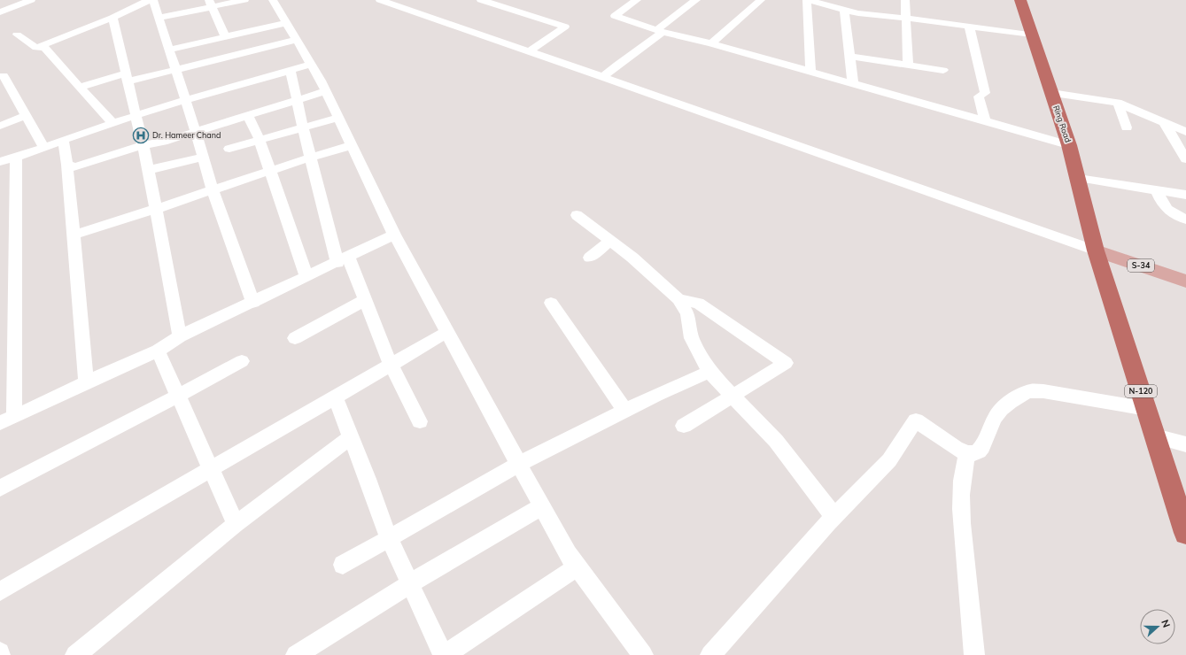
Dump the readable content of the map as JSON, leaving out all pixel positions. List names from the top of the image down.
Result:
{
  "streets": {
    "highway": ["Ring Road", "N-120"],
    "main road": ["S-34"]
  },
  "crossings": [
    ["Ring Road", "S-34"],
    ["Ring Road", "N-120"],
    ["S-34", "N-120"]
  ],
  "places": {
    "hospital": ["Dr. Hameer Chand"]
  },
  "north": "right"
}
